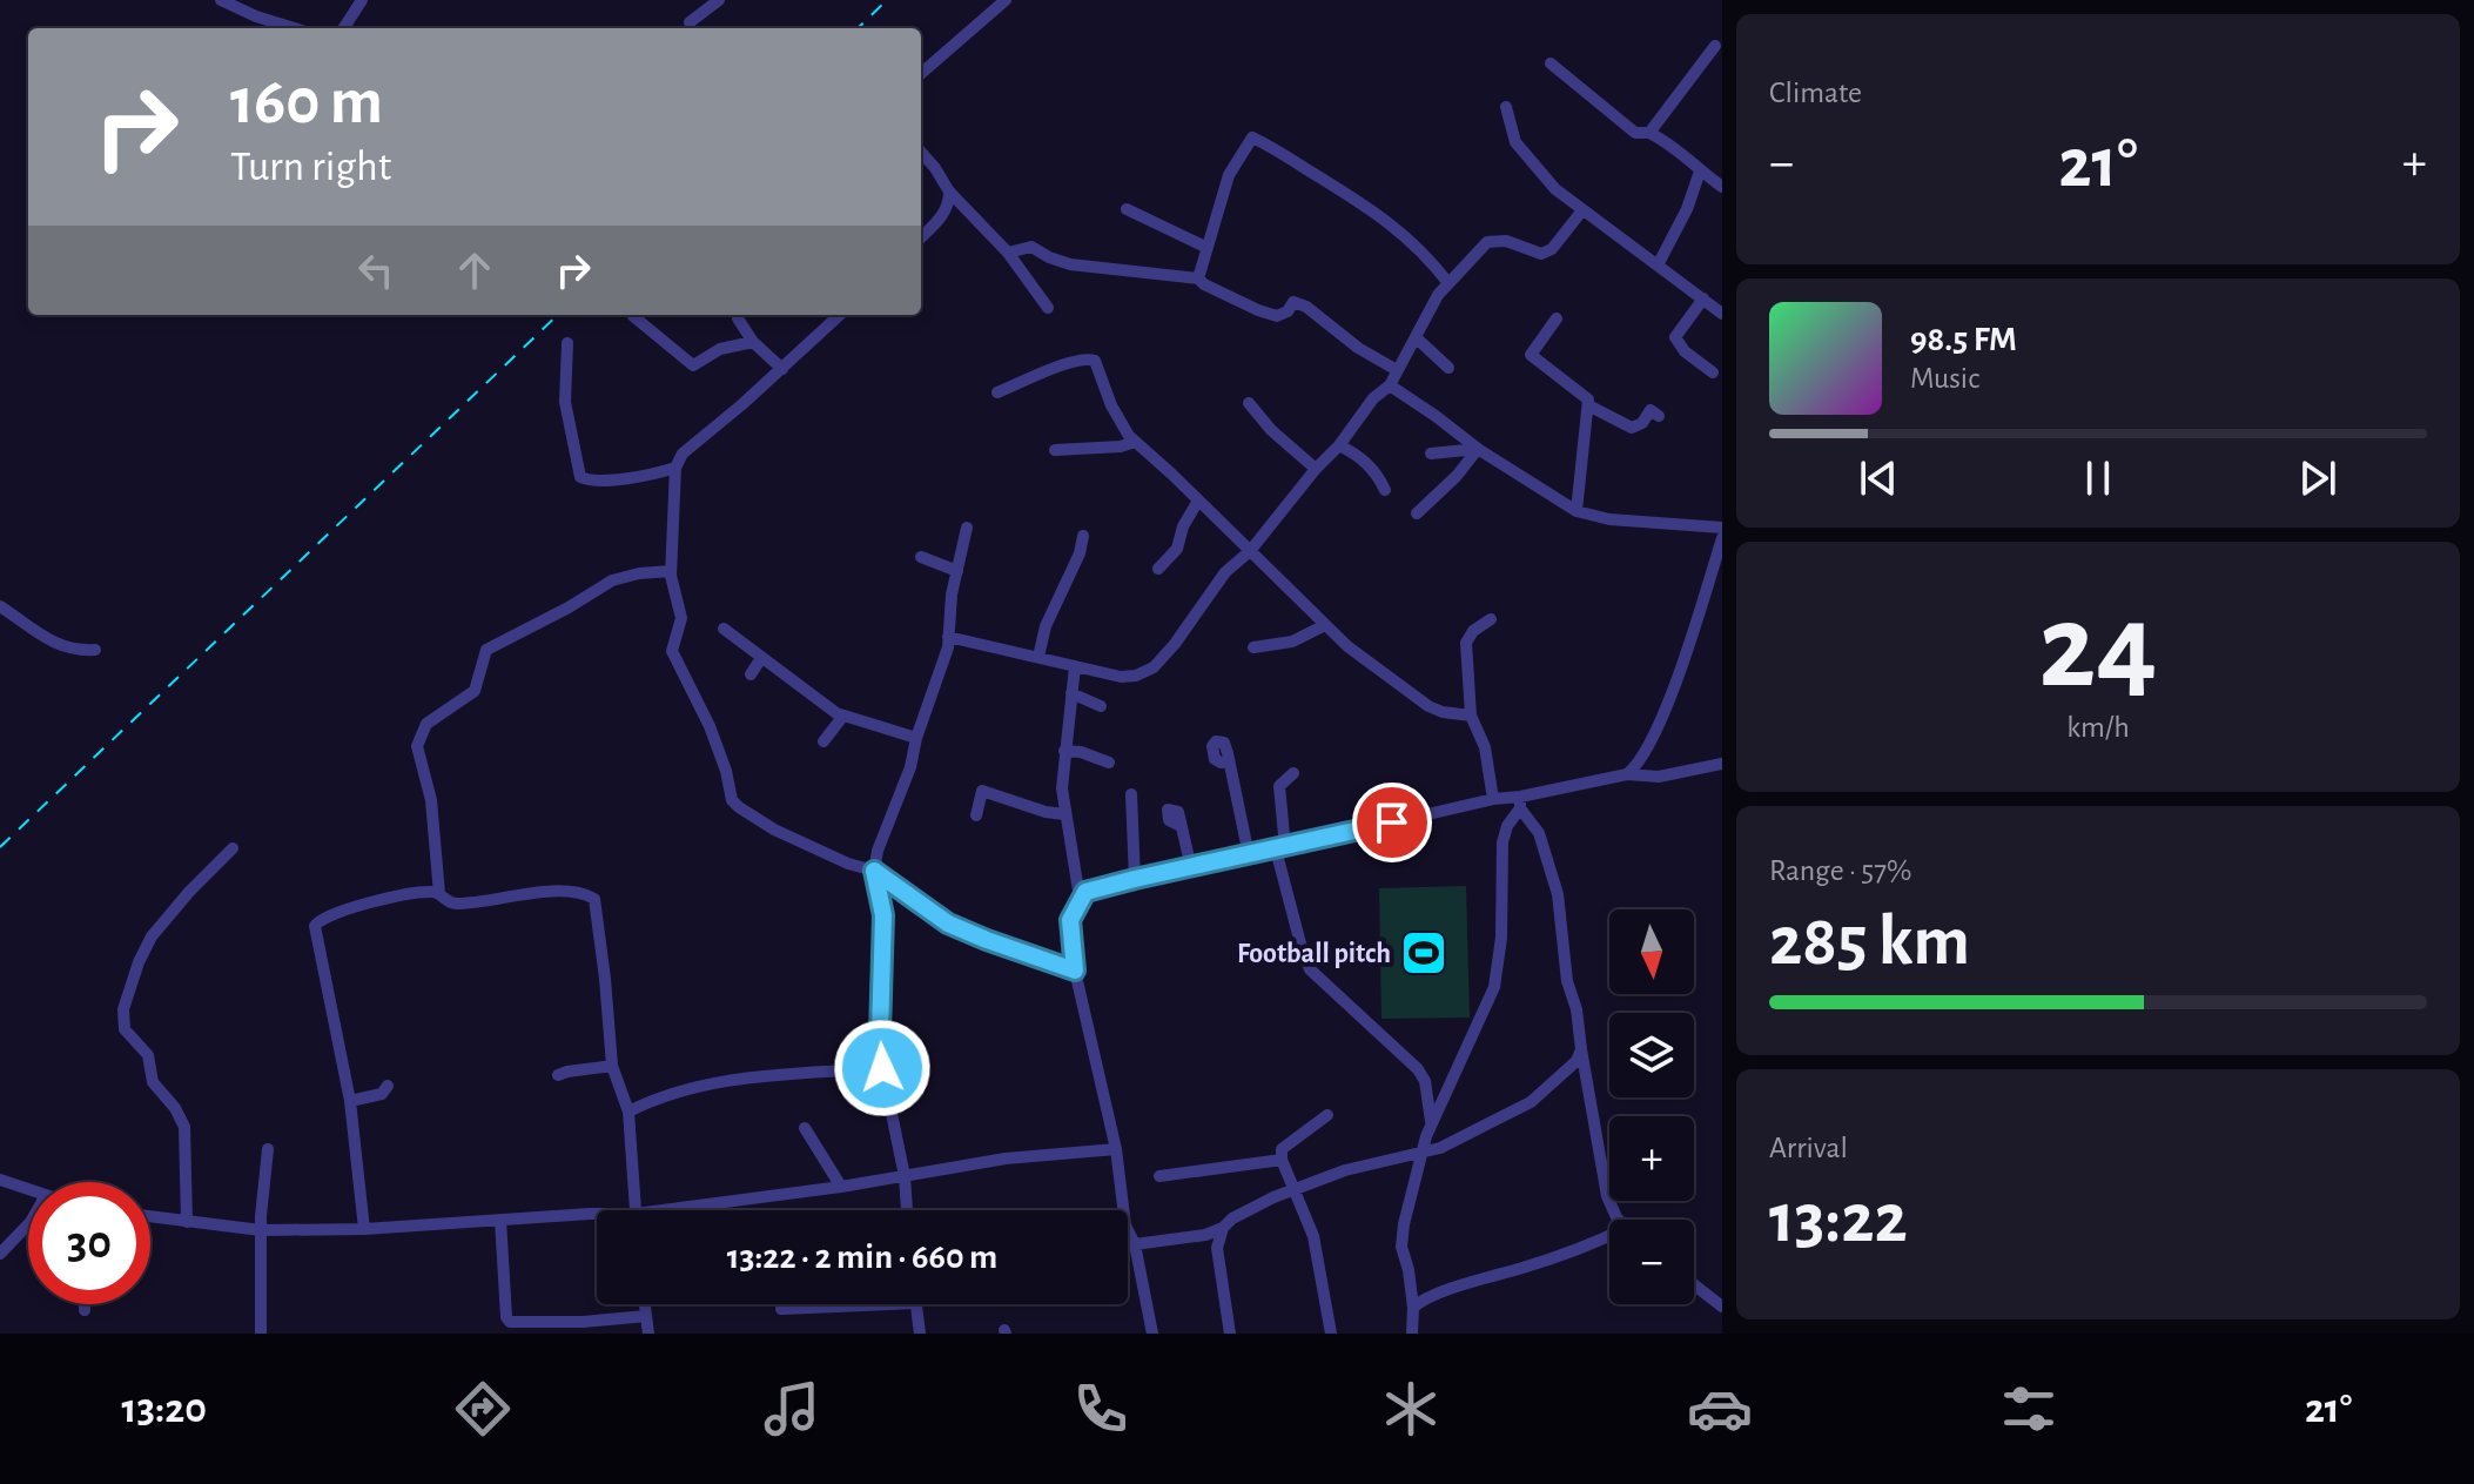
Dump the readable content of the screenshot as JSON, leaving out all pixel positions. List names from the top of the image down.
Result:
{
  "places": {
    "sports": ["Football pitch"]
  },
  "north": "bottom",
  "page": {
    "tile": [
      "Climate",
      ["24", "km/h"],
      ["Range · 57%", "285 km"],
      ["Arrival", "13:22"]
    ],
    "turn": ["160 m", "Turn right"],
    "heat": ["−", "21°", "+"],
    "song": ["98.5 FM", "Music"],
    "map_buttons": ["+", "−"],
    "limit": "30",
    "trip": "13:22 · 2 min · 660 m",
    "tabs": ["13:20", "21°"]
  }
}
